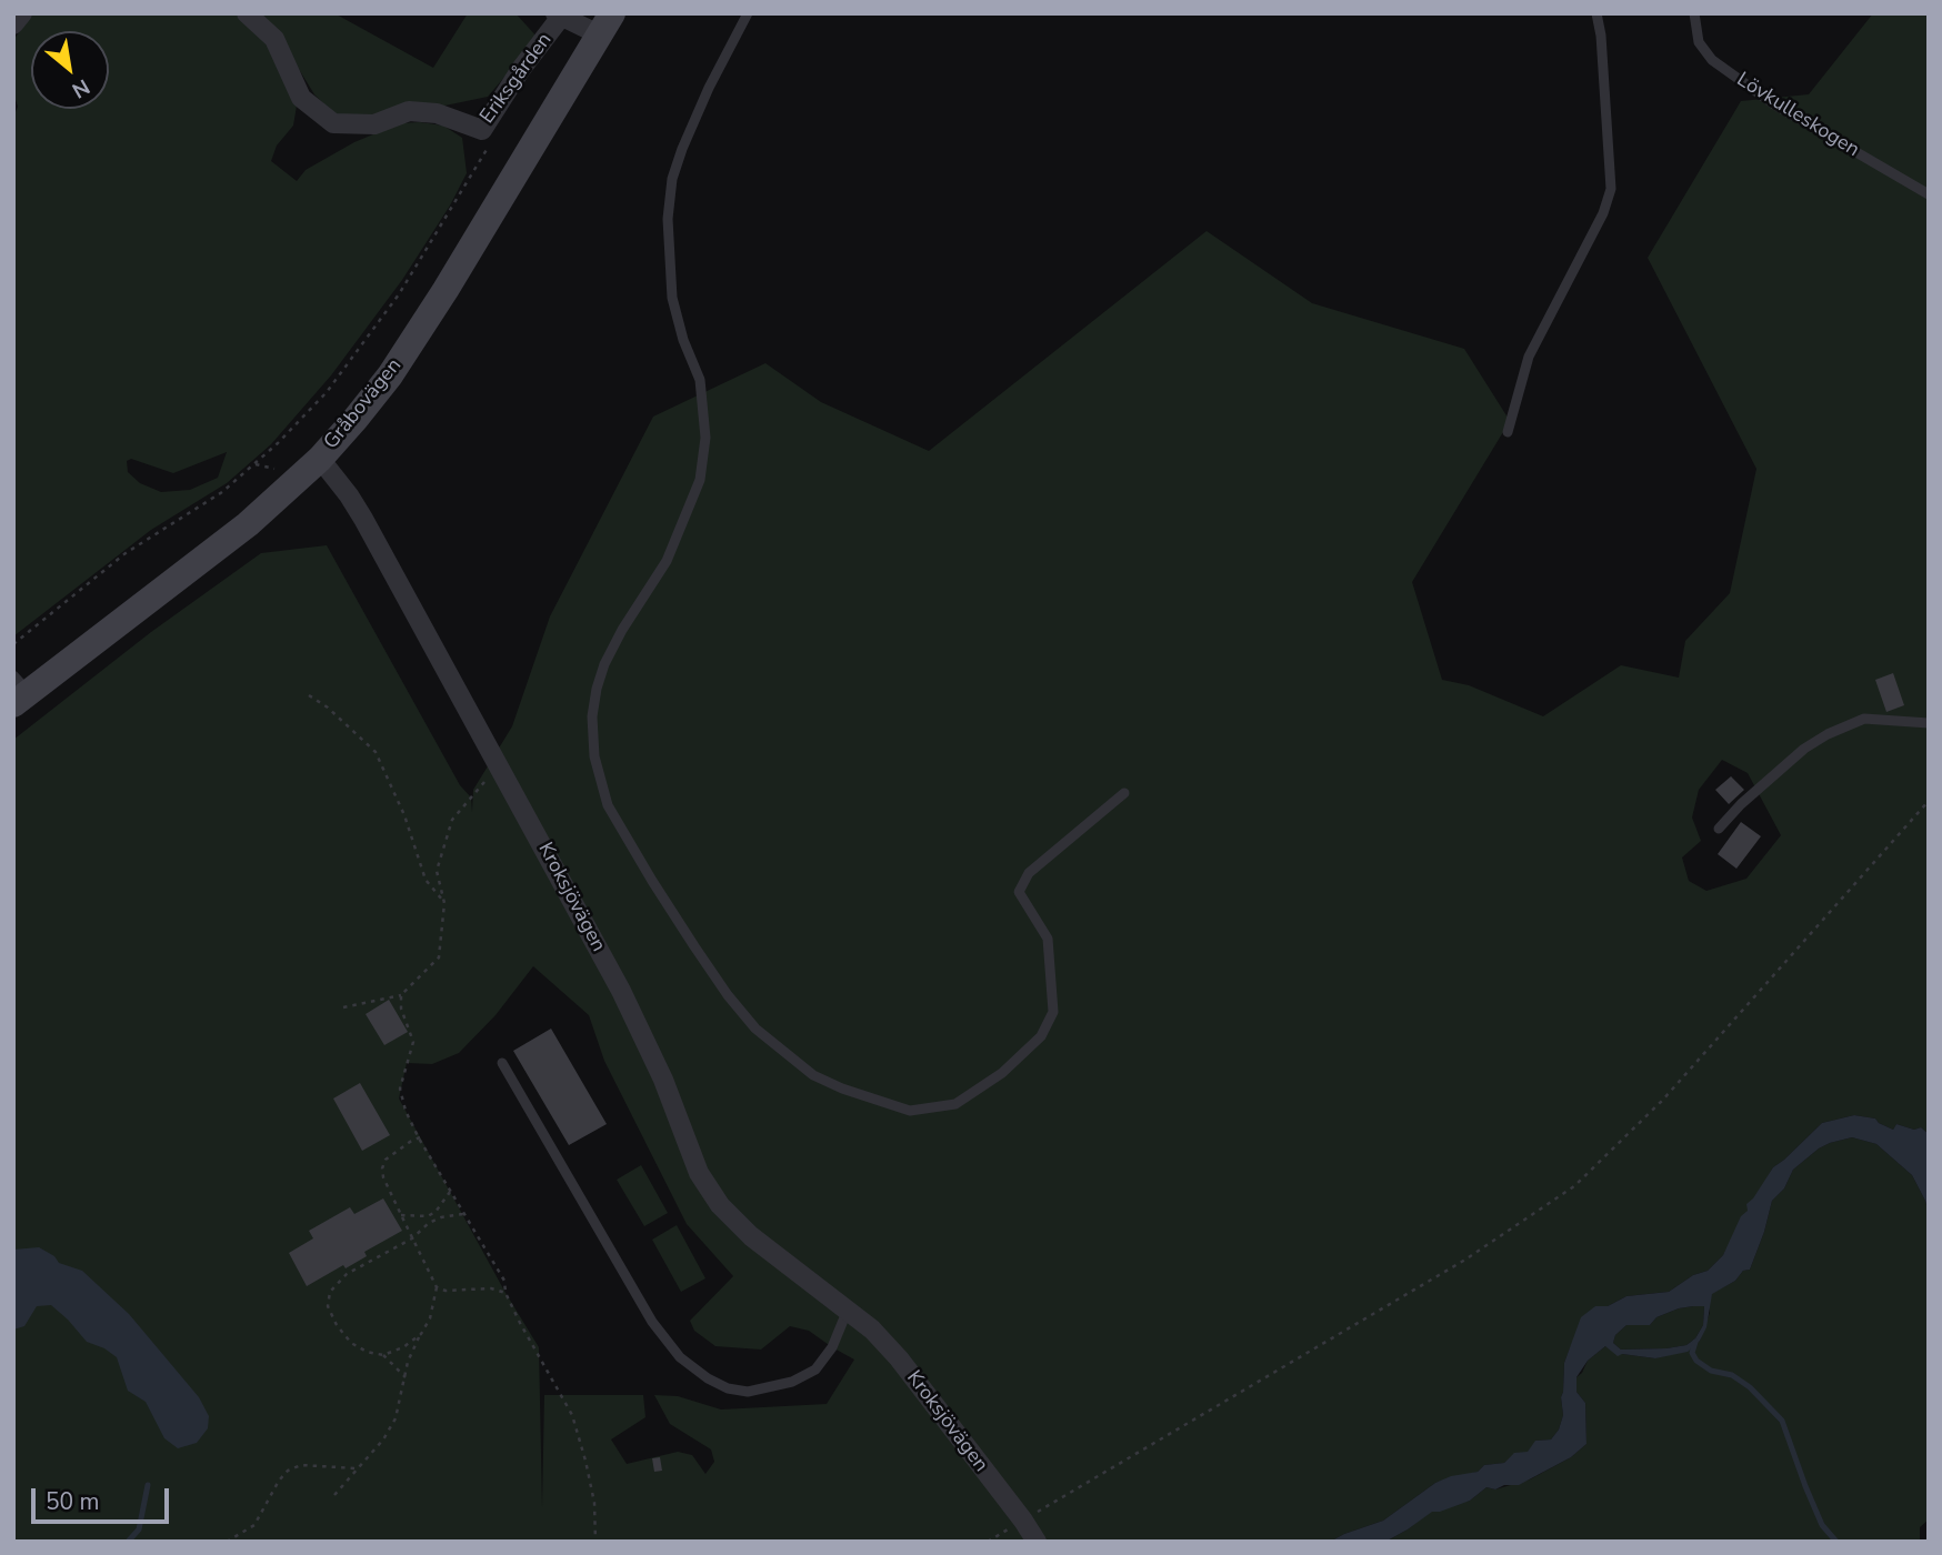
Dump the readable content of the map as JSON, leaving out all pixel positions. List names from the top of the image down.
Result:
{
  "streets": {
    "main road": ["Gråbovägen"],
    "street": ["Eriksgården", "Kroksjövägen"],
    "lane": ["Lövkulleskogen"]
  },
  "crossings": [
    ["Eriksgården", "Gråbovägen"],
    ["Gråbovägen", "Kroksjövägen"]
  ],
  "scale_bar": "50 m",
  "north": "bottom right"
}
